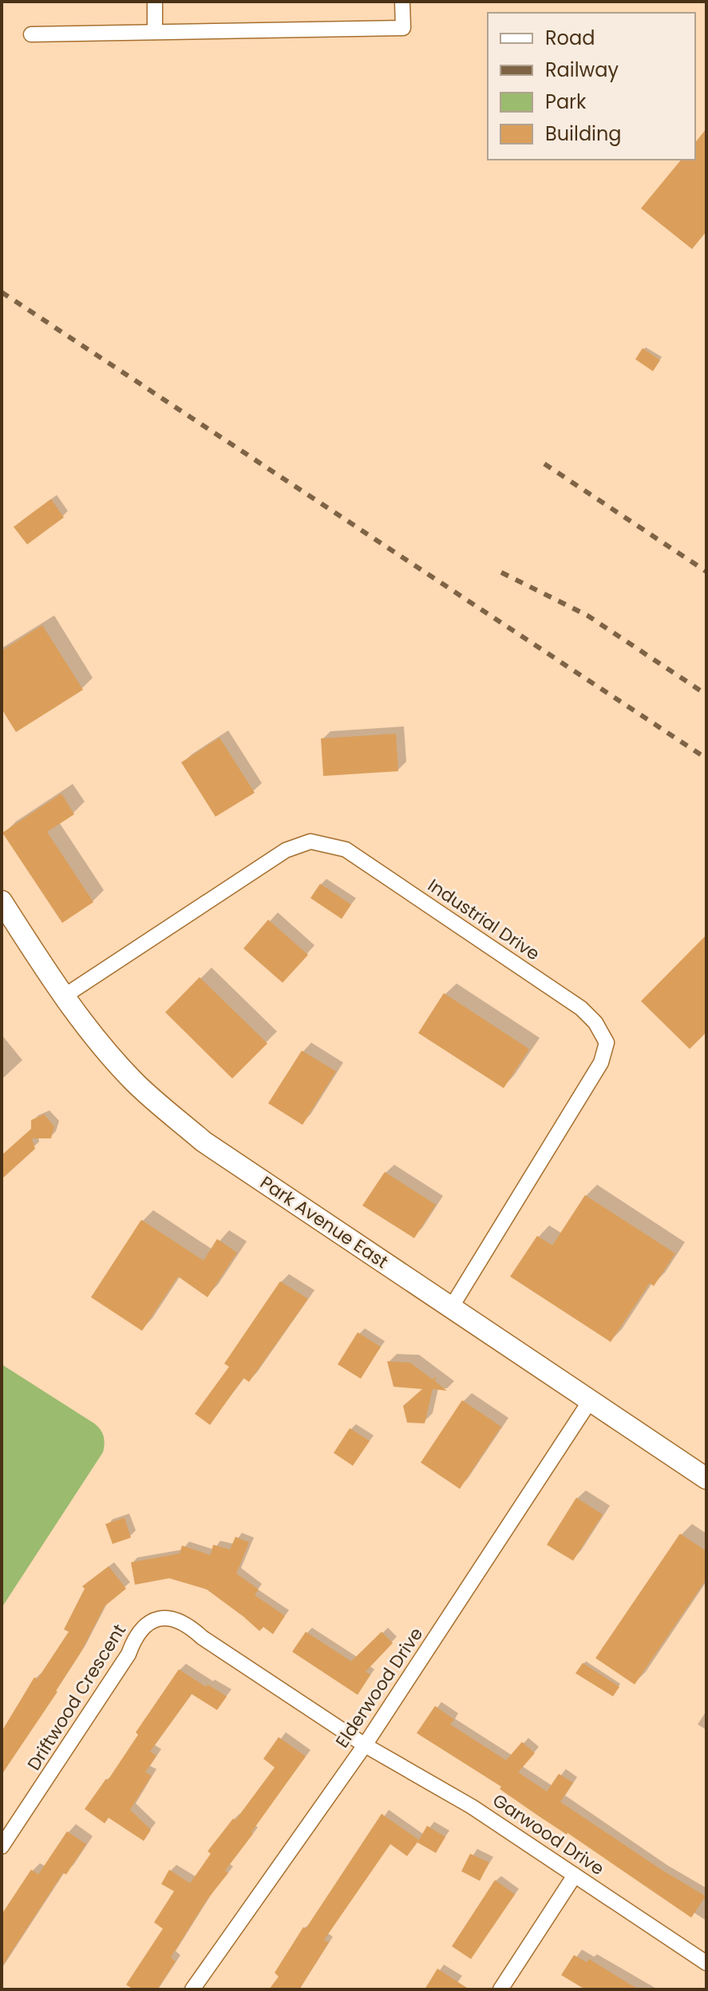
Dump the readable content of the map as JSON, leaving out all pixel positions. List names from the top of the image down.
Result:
{
  "streets": {
    "street": [
      "Industrial Drive",
      "Park Avenue East",
      "Elderwood Drive",
      "Driftwood Crescent",
      "Garwood Drive"
    ]
  },
  "crossings": [
    ["Industrial Drive", "Park Avenue East"],
    ["Park Avenue East", "Elderwood Drive"],
    ["Elderwood Drive", "Driftwood Crescent"],
    ["Elderwood Drive", "Garwood Drive"],
    ["Driftwood Crescent", "Garwood Drive"]
  ],
  "legend": [
    "Road",
    "Railway",
    "Park",
    "Building"
  ]
}
